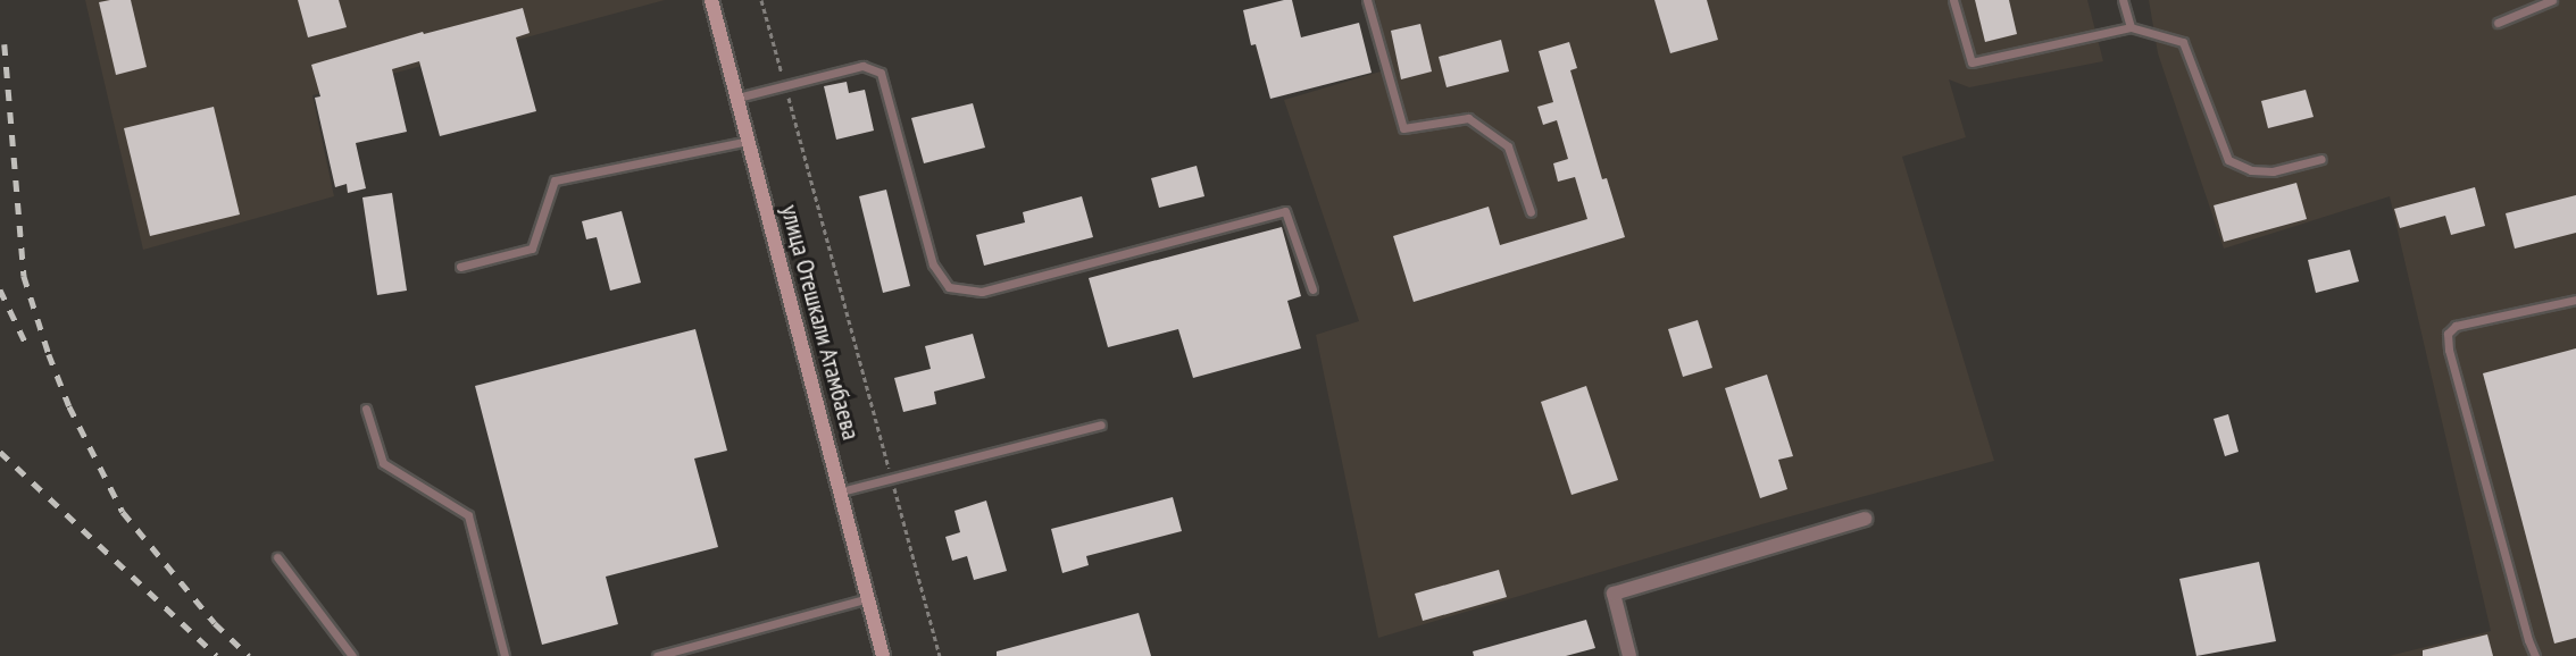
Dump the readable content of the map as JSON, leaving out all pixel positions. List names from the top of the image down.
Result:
{
  "streets": {
    "street": ["улица Отешкали Атамбаева"]
  }
}
